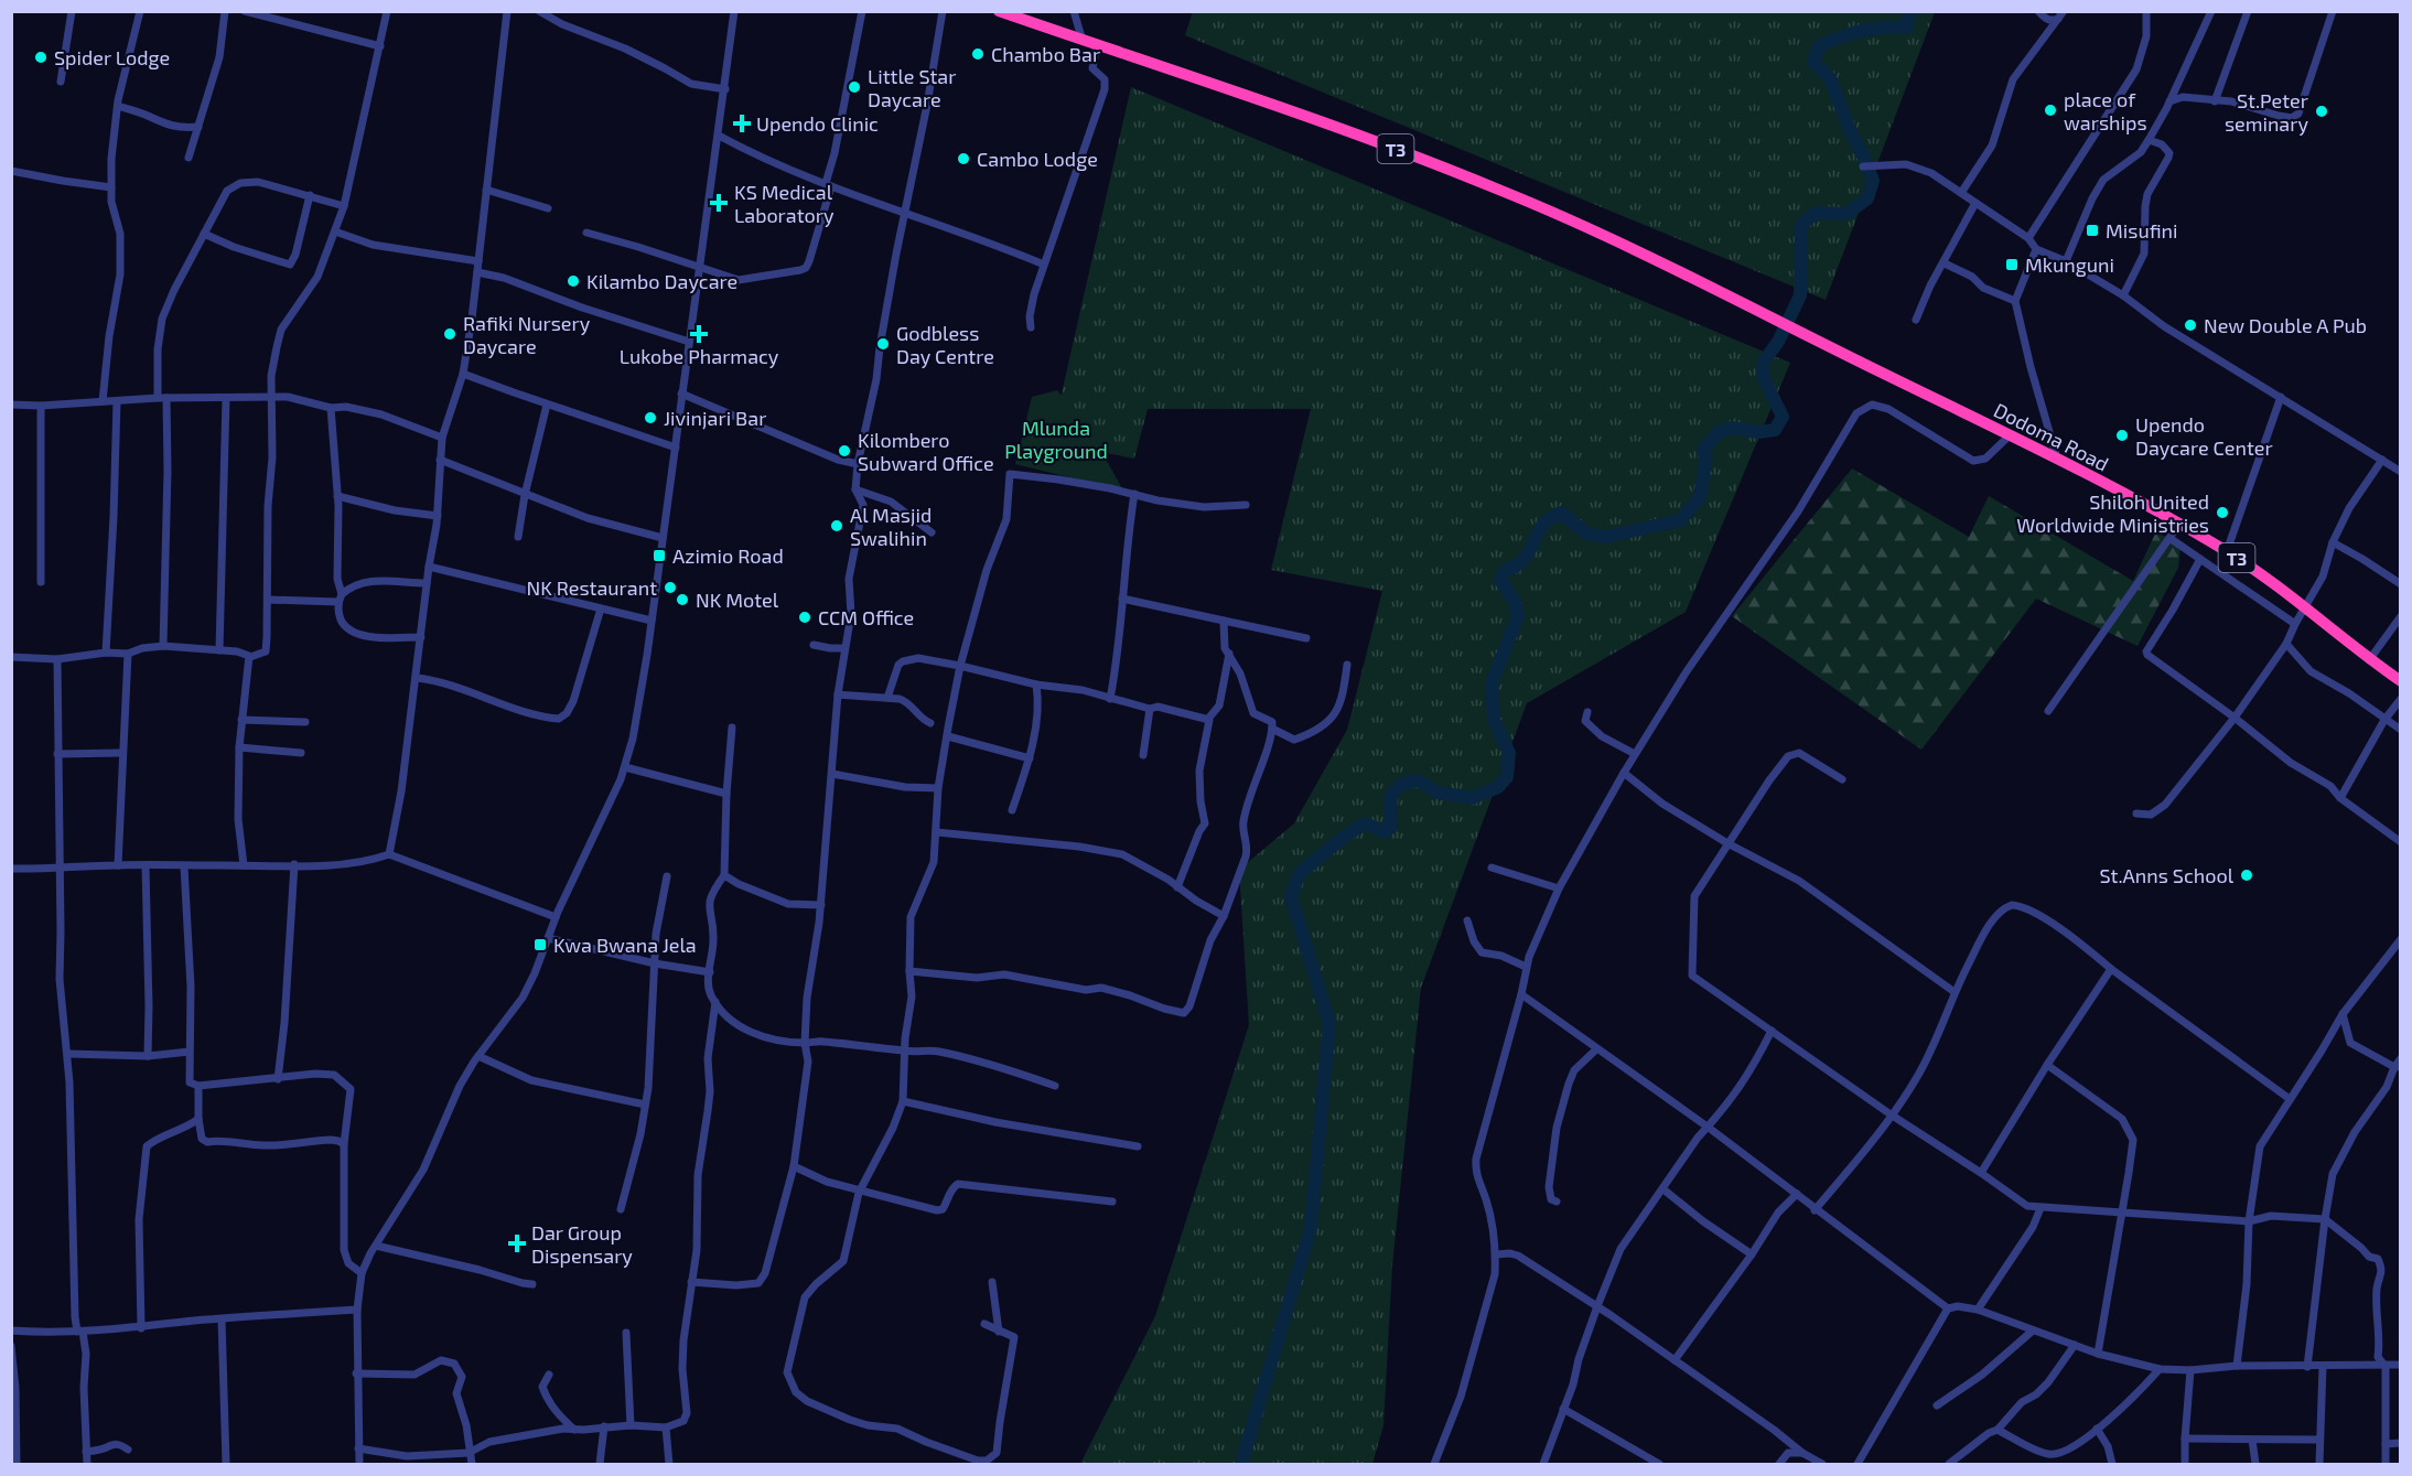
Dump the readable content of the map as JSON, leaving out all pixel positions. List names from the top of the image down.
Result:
{
  "streets": {
    "highway": ["T3", "Dodoma Road"]
  },
  "crossings": [
    ["T3", "Dodoma Road"]
  ],
  "parks": ["Mlunda Playground"],
  "places": {
    "other": [
      "Chambo Bar",
      "Spider Lodge",
      "Little Star Daycare",
      "place of warships",
      "St.Peter seminary",
      "Cambo Lodge",
      "Kilambo Daycare",
      "New Double A Pub",
      "Rafiki Nursery Daycare",
      "Godbless Day Centre",
      "Jivinjari Bar",
      "Upendo Daycare Center",
      "Kilombero Subward Office",
      "Shiloh United Worldwide Ministries",
      "Al Masjid Swalihin",
      "NK Restaurant",
      "NK Motel",
      "CCM Office",
      "St.Anns School"
    ],
    "health": [
      "Upendo Clinic",
      "KS Medical Laboratory",
      "Lukobe Pharmacy",
      "Dar Group Dispensary"
    ],
    "transit": [
      "Misufini",
      "Mkunguni",
      "Azimio Road",
      "Kwa Bwana Jela"
    ]
  }
}
